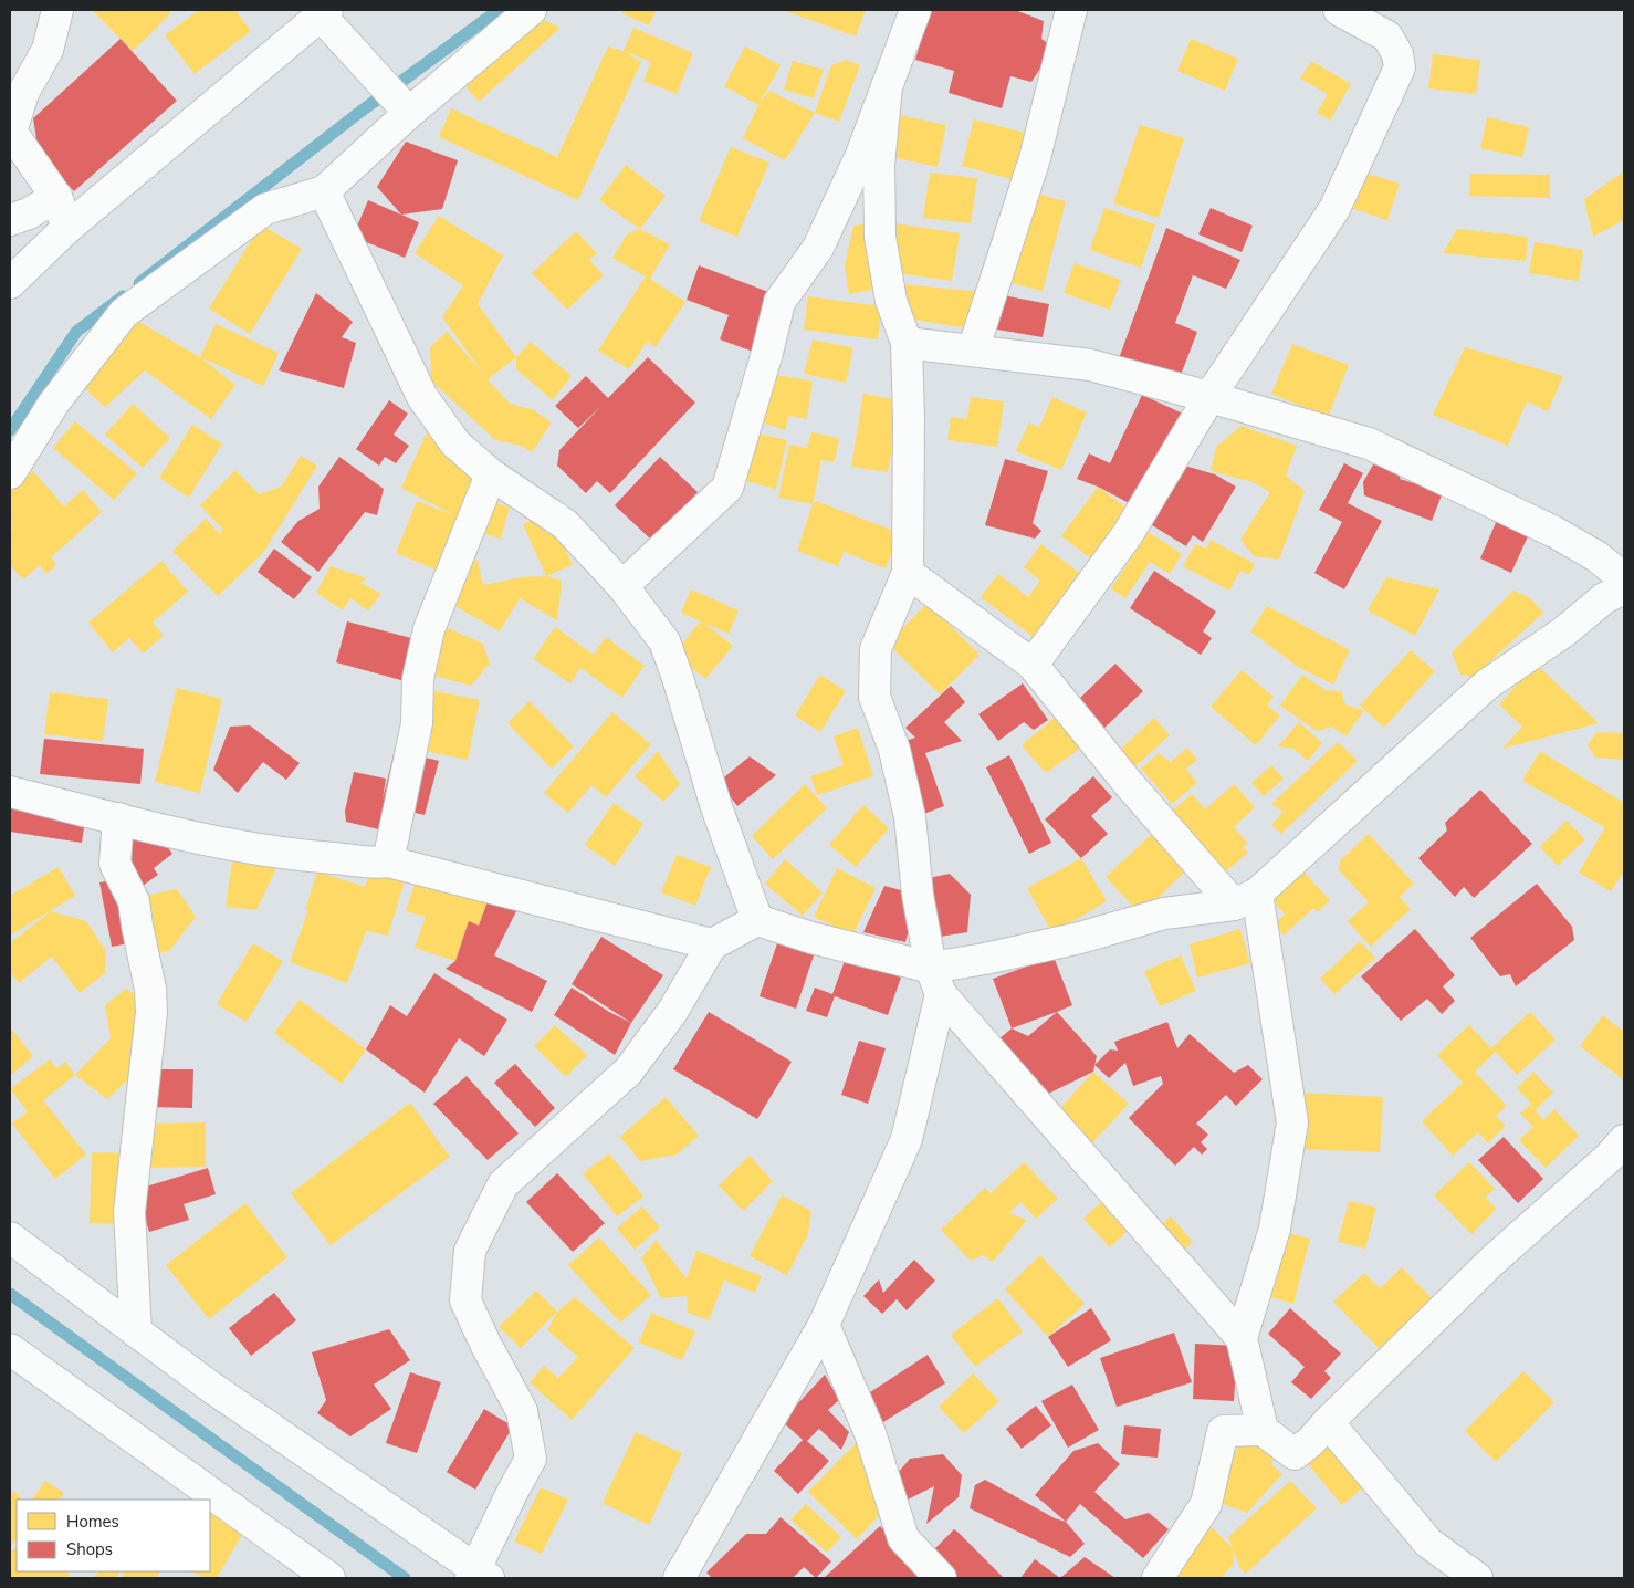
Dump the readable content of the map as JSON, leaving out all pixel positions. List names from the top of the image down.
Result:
{
  "legend": ["Homes", "Shops"]
}
